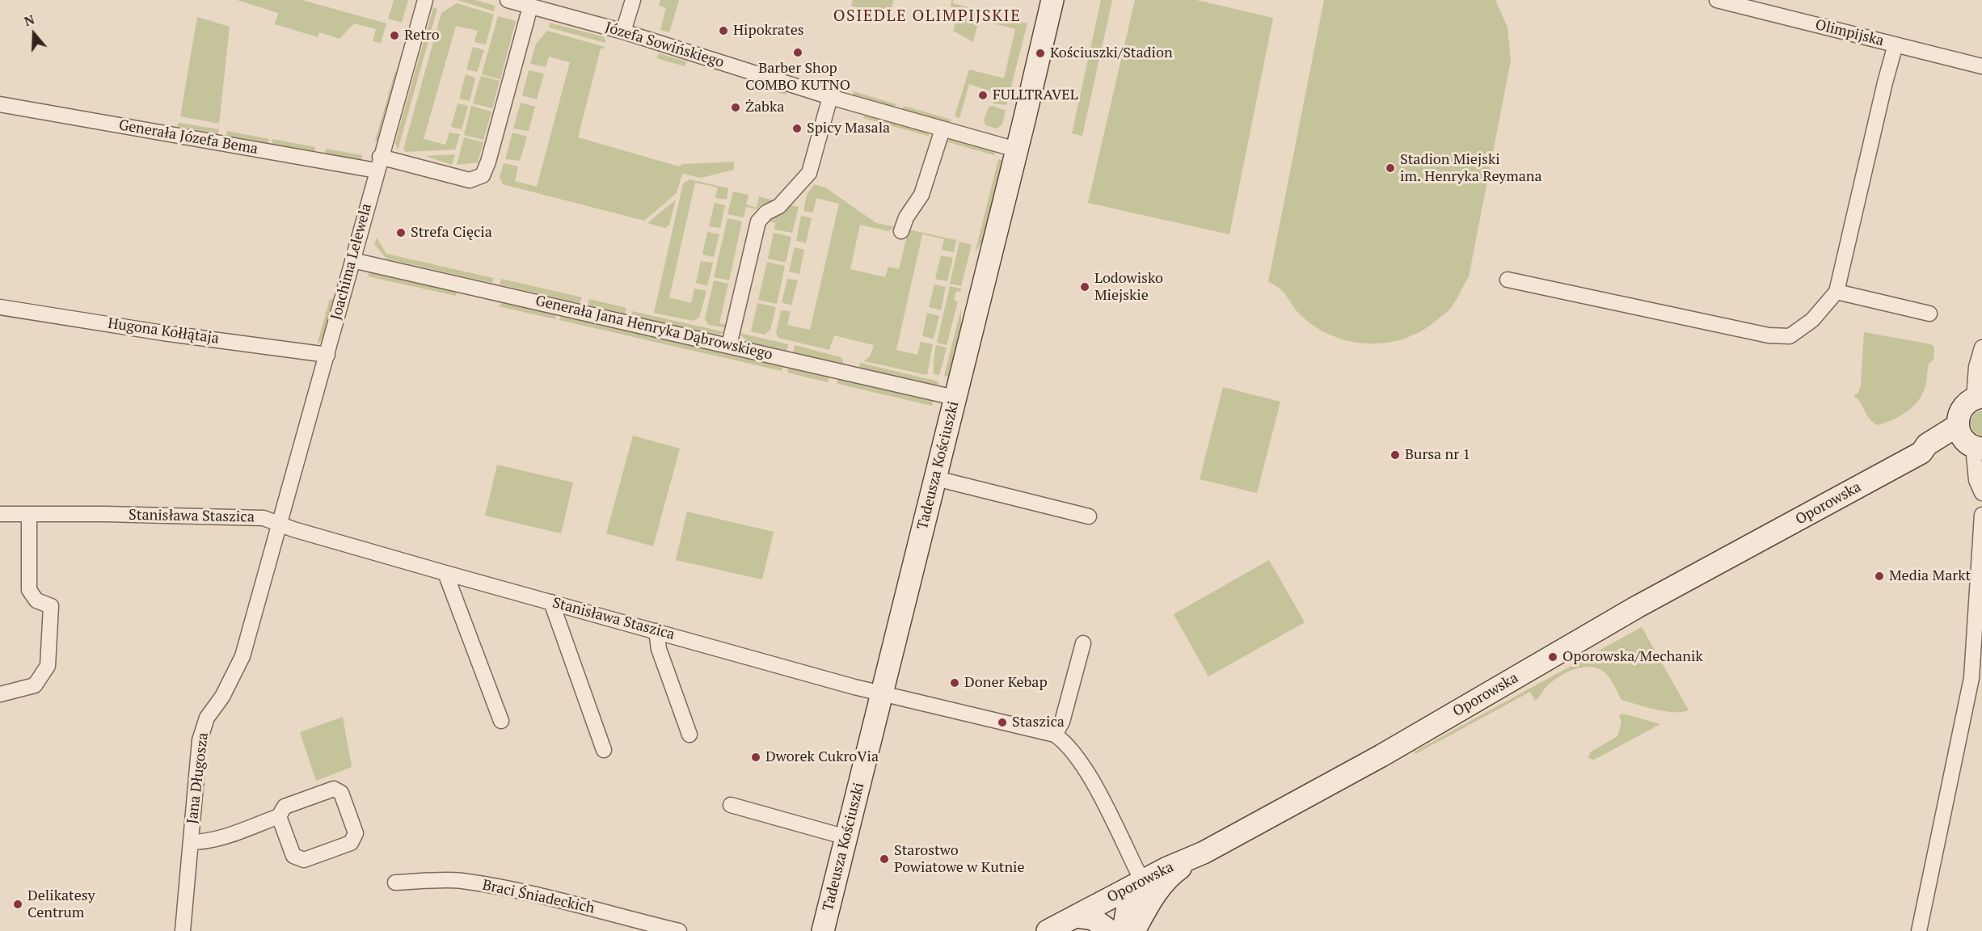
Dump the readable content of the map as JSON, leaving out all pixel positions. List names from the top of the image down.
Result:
{
  "streets": {
    "street": [
      "Olimpijska",
      "Józefa Sowińskiego",
      "Generała Józefa Bema",
      "Joachima Lelewela",
      "Generała Jana Henryka Dąbrowskiego",
      "Hugona Kołłątaja",
      "Tadeusza Kościuszki",
      "Oporowska",
      "Stanisława Staszica",
      "Jana Długosza",
      "Braci Śniadeckich"
    ]
  },
  "crossings": [
    ["Józefa Sowińskiego", "Generała Józefa Bema"],
    ["Józefa Sowińskiego", "Tadeusza Kościuszki"],
    ["Generała Józefa Bema", "Joachima Lelewela"],
    ["Joachima Lelewela", "Generała Jana Henryka Dąbrowskiego"],
    ["Joachima Lelewela", "Hugona Kołłątaja"],
    ["Joachima Lelewela", "Stanisława Staszica"],
    ["Joachima Lelewela", "Jana Długosza"],
    ["Generała Jana Henryka Dąbrowskiego", "Tadeusza Kościuszki"],
    ["Tadeusza Kościuszki", "Stanisława Staszica"],
    ["Stanisława Staszica", "Jana Długosza"]
  ],
  "districts": ["OSIEDLE OLIMPIJSKIE"],
  "places": [
    "Hipokrates",
    "Retro",
    "Barber Shop COMBO KUTNO",
    "Kościuszki/Stadion",
    "FULLTRAVEL",
    "Żabka",
    "Spicy Masala",
    "Stadion Miejski im. Henryka Reymana",
    "Strefa Cięcia",
    "Lodowisko Miejskie",
    "Bursa nr 1",
    "Media Markt",
    "Oporowska/Mechanik",
    "Doner Kebap",
    "Staszica",
    "Dworek CukroVia",
    "Starostwo Powiatowe w Kutnie",
    "Delikatesy Centrum"
  ],
  "north": "top"
}
